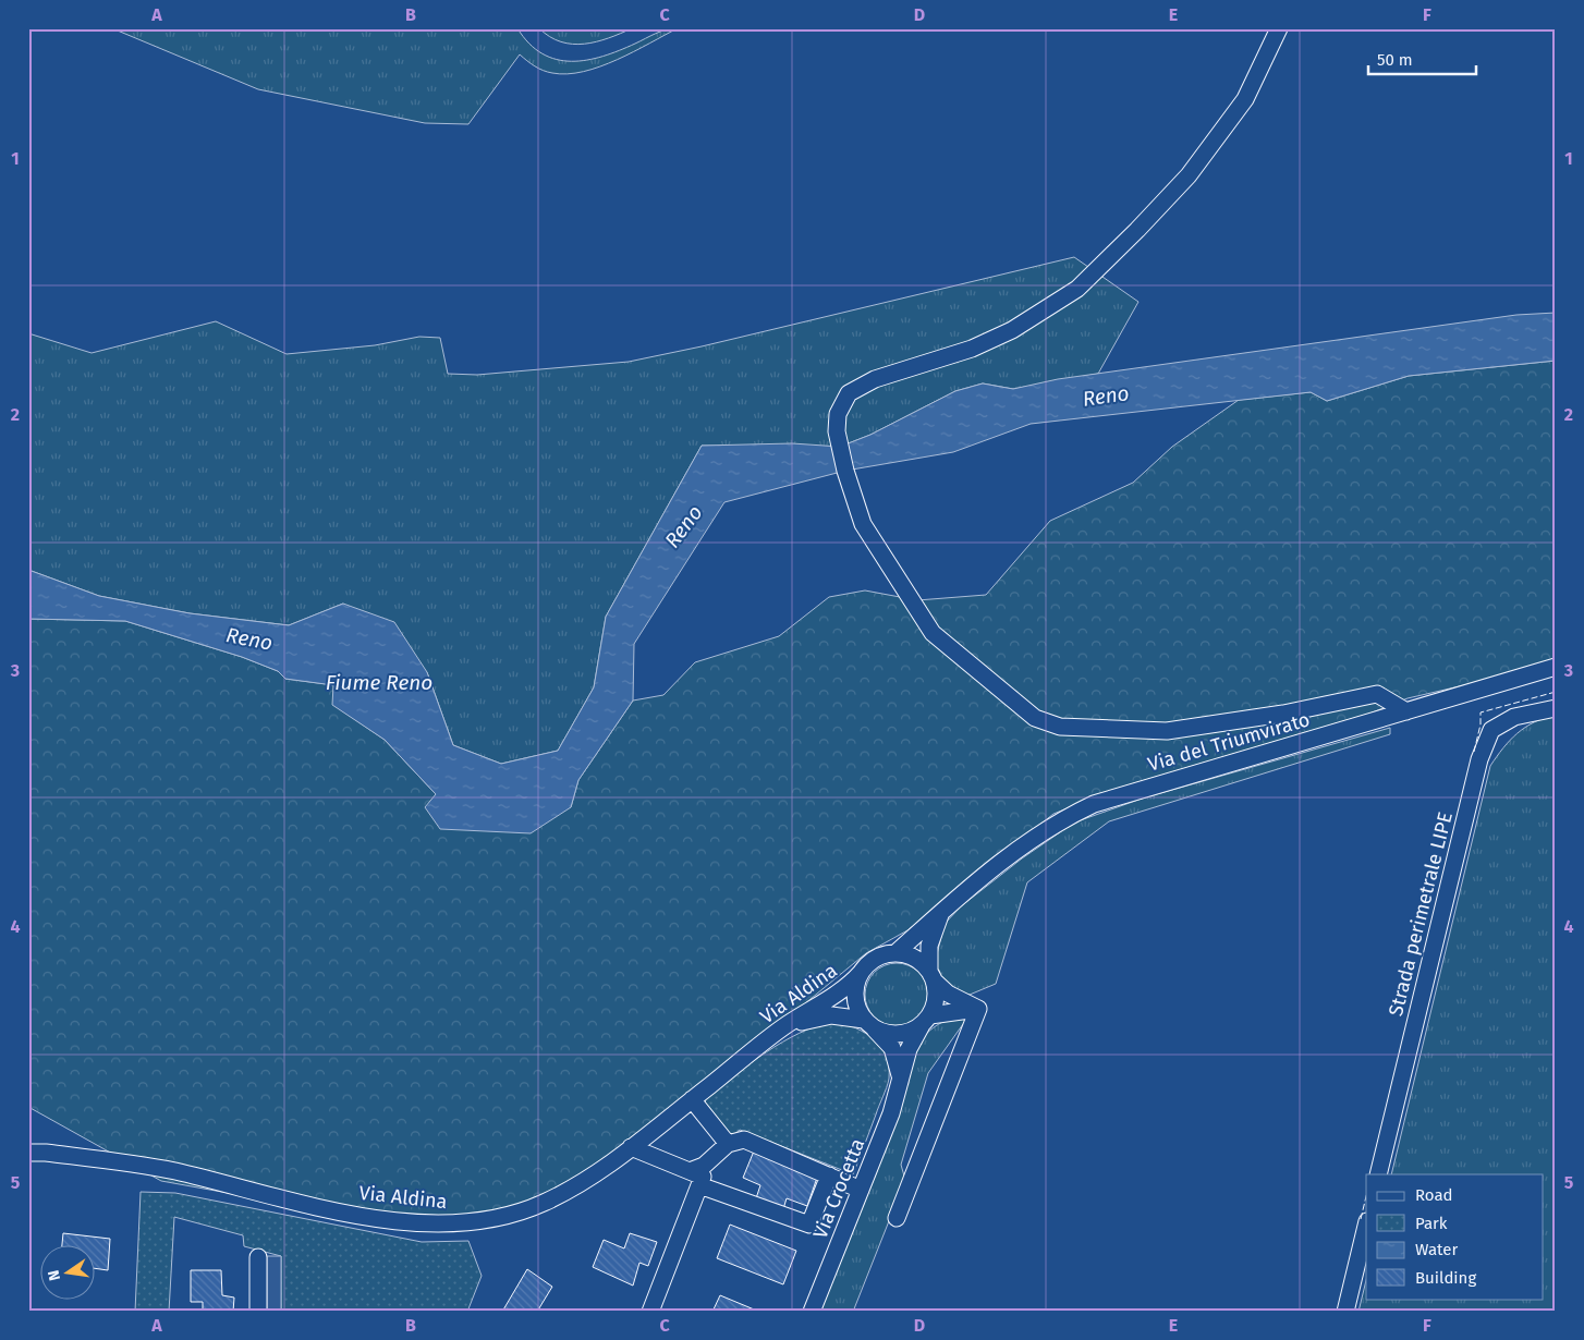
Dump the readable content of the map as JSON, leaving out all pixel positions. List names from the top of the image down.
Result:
{
  "streets": {
    "street": [
      "Via del Triumvirato",
      "Strada perimetrale LIPE",
      "Via Aldina",
      "Via Crocetta"
    ]
  },
  "crossings": [
    ["Via del Triumvirato", "Via Aldina"],
    ["Via del Triumvirato", "Via Crocetta"],
    ["Via Aldina", "Via Crocetta"]
  ],
  "water": ["Reno", "Fiume Reno"],
  "legend": [
    "Road",
    "Park",
    "Water",
    "Building"
  ],
  "scale_bar": "50 m",
  "north": "left",
  "grid": {
    "columns": [
      "A",
      "B",
      "C",
      "D",
      "E",
      "F"
    ],
    "rows": [
      "1",
      "2",
      "3",
      "4",
      "5"
    ]
  }
}
